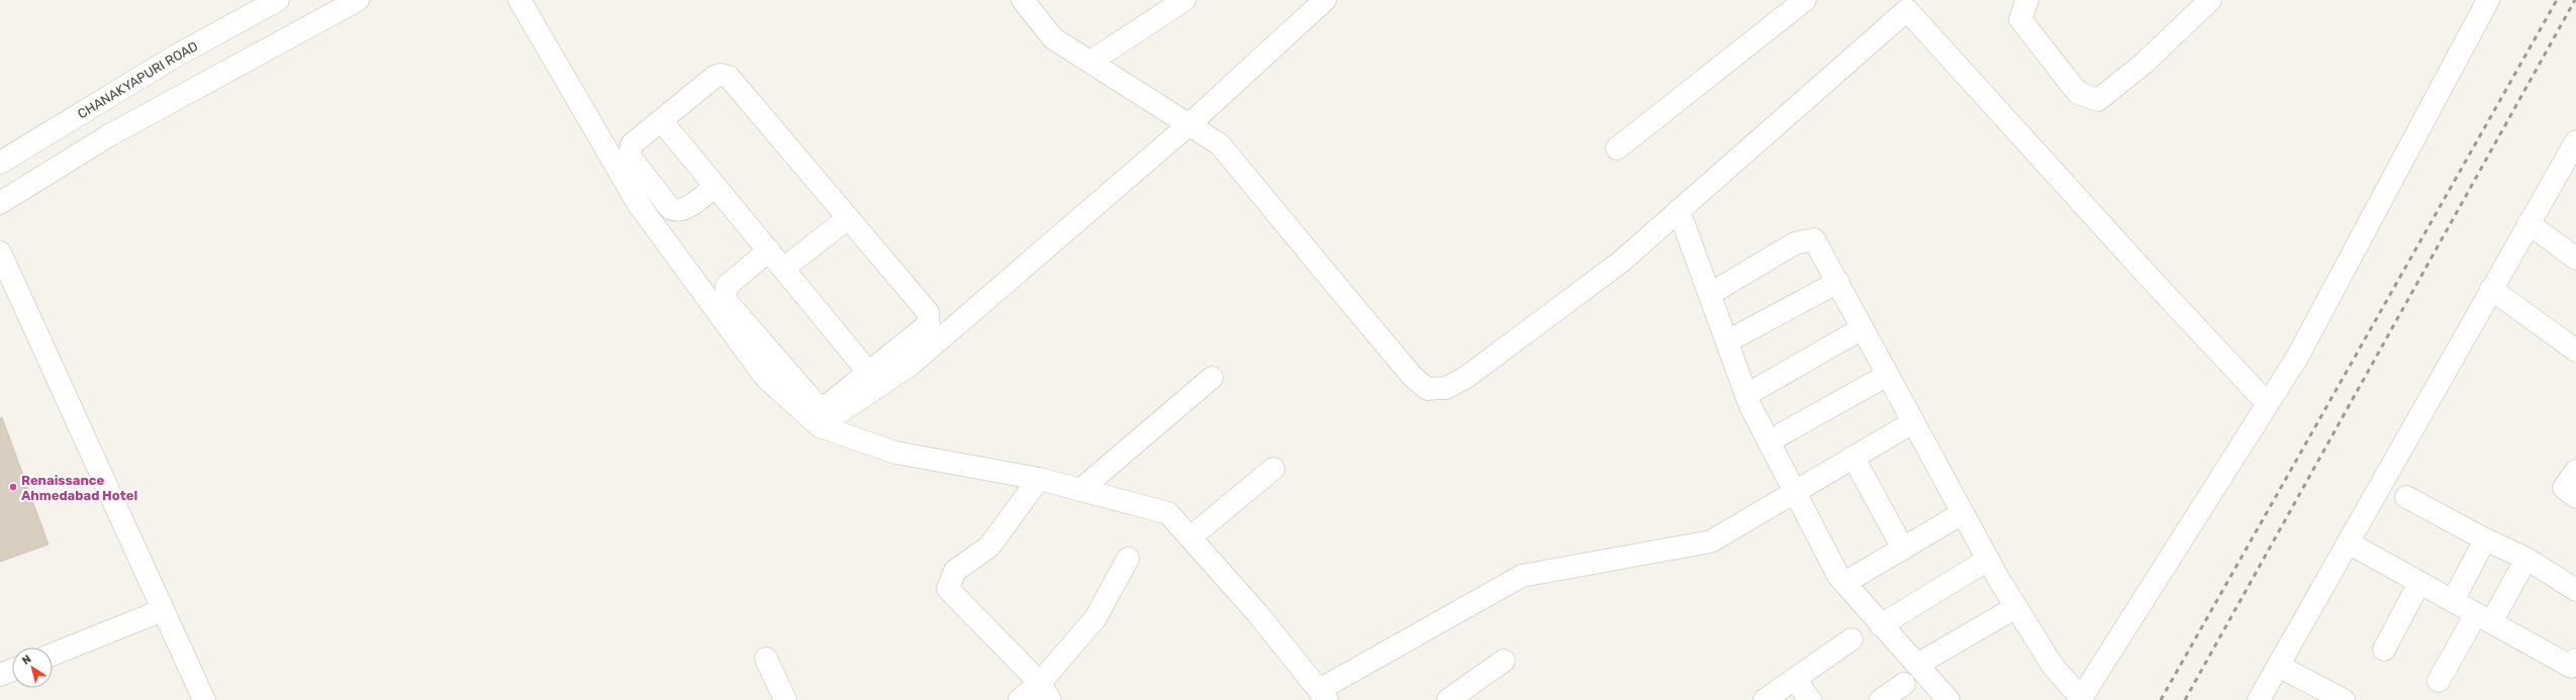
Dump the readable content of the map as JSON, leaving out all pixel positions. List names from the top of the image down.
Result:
{
  "streets": {
    "street": ["CHANAKYAPURI ROAD"]
  },
  "places": ["Renaissance Ahmedabad Hotel"],
  "north": "top left"
}
